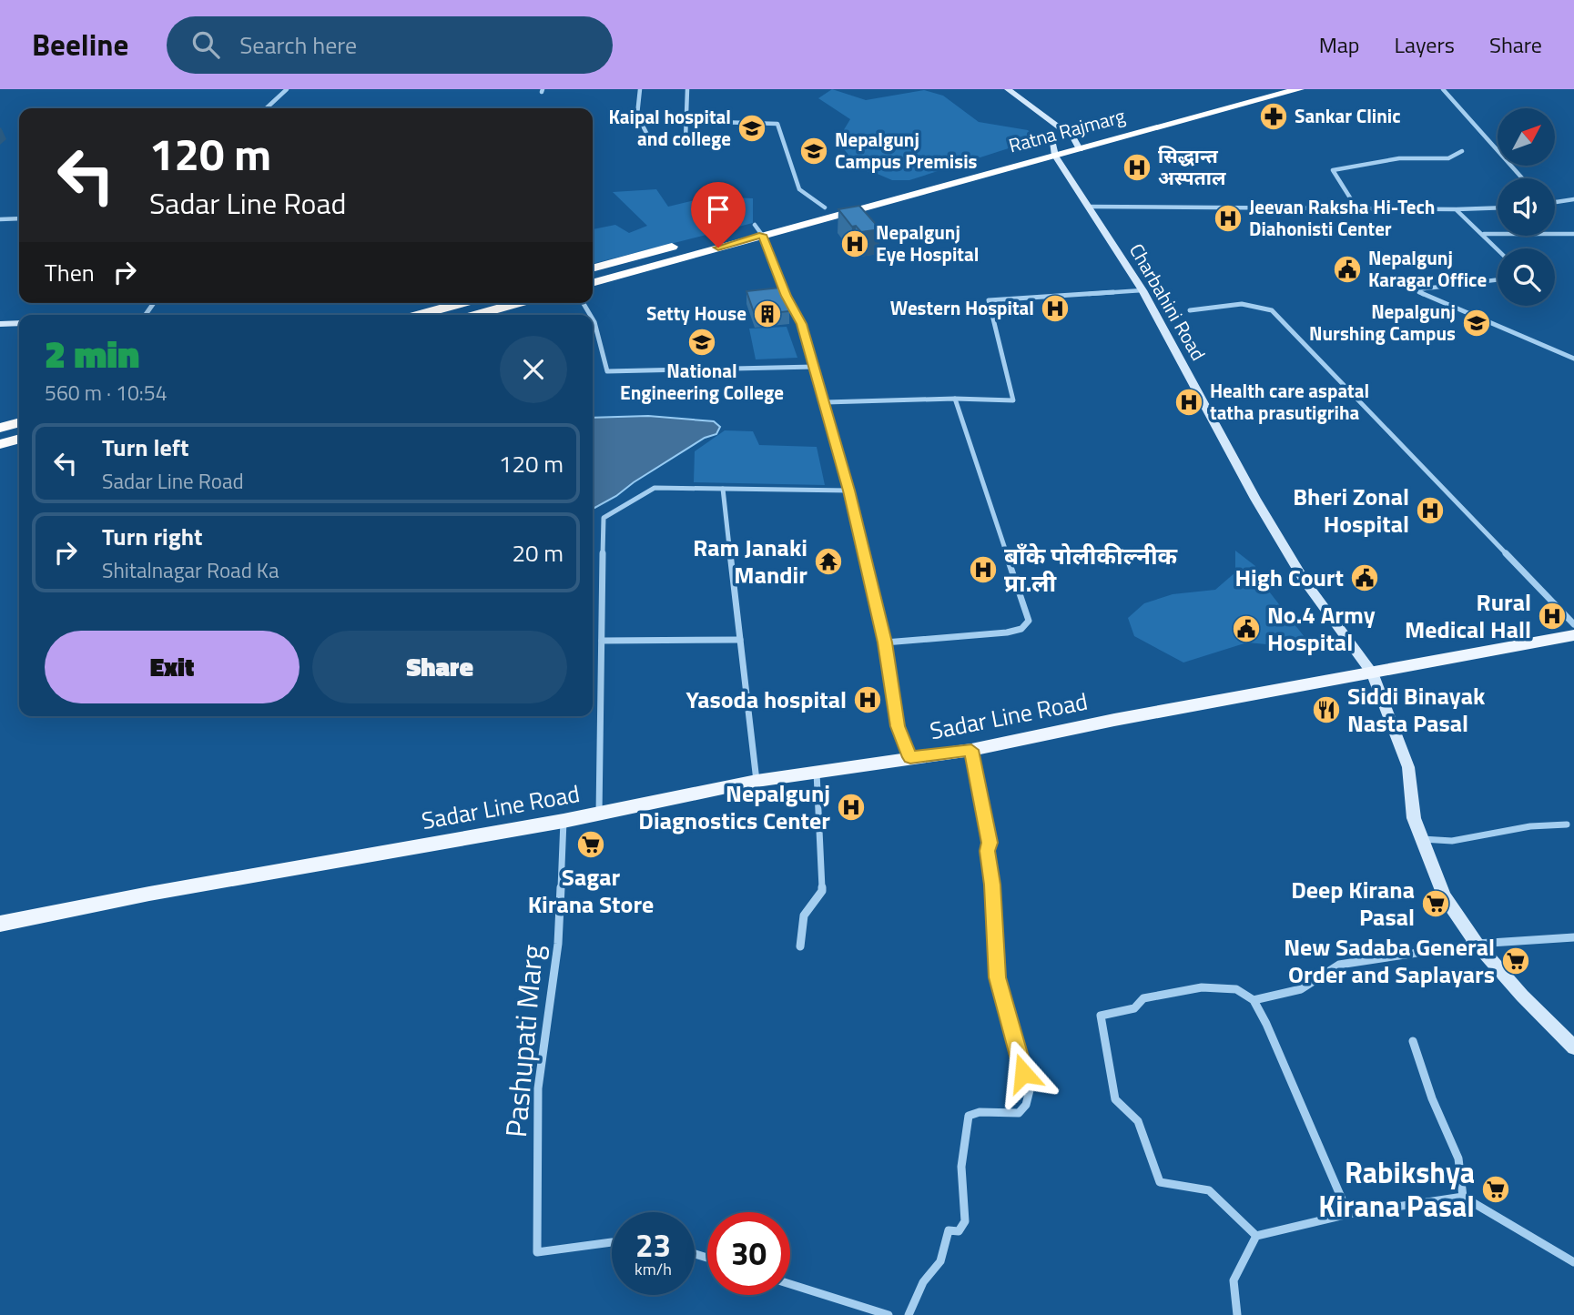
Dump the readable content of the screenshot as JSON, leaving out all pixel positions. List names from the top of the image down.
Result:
{
  "streets": {
    "highway": ["Ratna Rajmarg"],
    "main road": ["Charbahini Road", "Sadar Line Road"],
    "street": ["Pashupati Marg"]
  },
  "crossings": [
    ["Ratna Rajmarg", "Charbahini Road"],
    ["Charbahini Road", "Sadar Line Road"],
    ["Sadar Line Road", "Pashupati Marg"]
  ],
  "places": {
    "pharmacy": ["Sankar Clinic"],
    "school or university": [
      "Kaipal hospital and college",
      "Nepalgunj Campus Premisis",
      "Nepalgunj Nurshing Campus",
      "National Engineering College"
    ],
    "hospital": [
      "सिद्धान्त अस्पताल",
      "Jeevan Raksha Hi-Tech Diahonisti Center",
      "Nepalgunj Eye Hospital",
      "Western Hospital",
      "Health care aspatal tatha prasutigriha",
      "Bheri Zonal Hospital",
      "बाँके पोलीकील्नीक प्रा.ली",
      "Rural Medical Hall",
      "Yasoda hospital",
      "Nepalgunj Diagnostics Center"
    ],
    "public building": ["Nepalgunj Karagar Office", "High Court", "No.4 Army Hospital"],
    "building": ["Setty House"],
    "temple": ["Ram Janaki Mandir"],
    "restaurant": ["Siddi Binayak Nasta Pasal"],
    "supermarket": [
      "Sagar Kirana Store",
      "Deep Kirana Pasal",
      "New Sadaba General Order and Saplayars",
      "Rabikshya Kirana Pasal"
    ]
  },
  "north": "top right",
  "page": {
    "header": "Beeline",
    "search": "Search here",
    "nav": ["Map", "Layers", "Share"],
    "turn": ["120 m", "Sadar Line Road"],
    "then": "Then",
    "heading": ["2 min", "560 m · 10:54"],
    "list": [
      {
        "name": "Turn left",
        "note": "Sadar Line Road",
        "value": "120 m"
      },
      {
        "name": "Turn right",
        "note": "Shitalnagar Road Ka",
        "value": "20 m"
      }
    ],
    "buttons": ["Exit", "Share"],
    "speed": "23 km/h",
    "limit": "30"
  }
}
